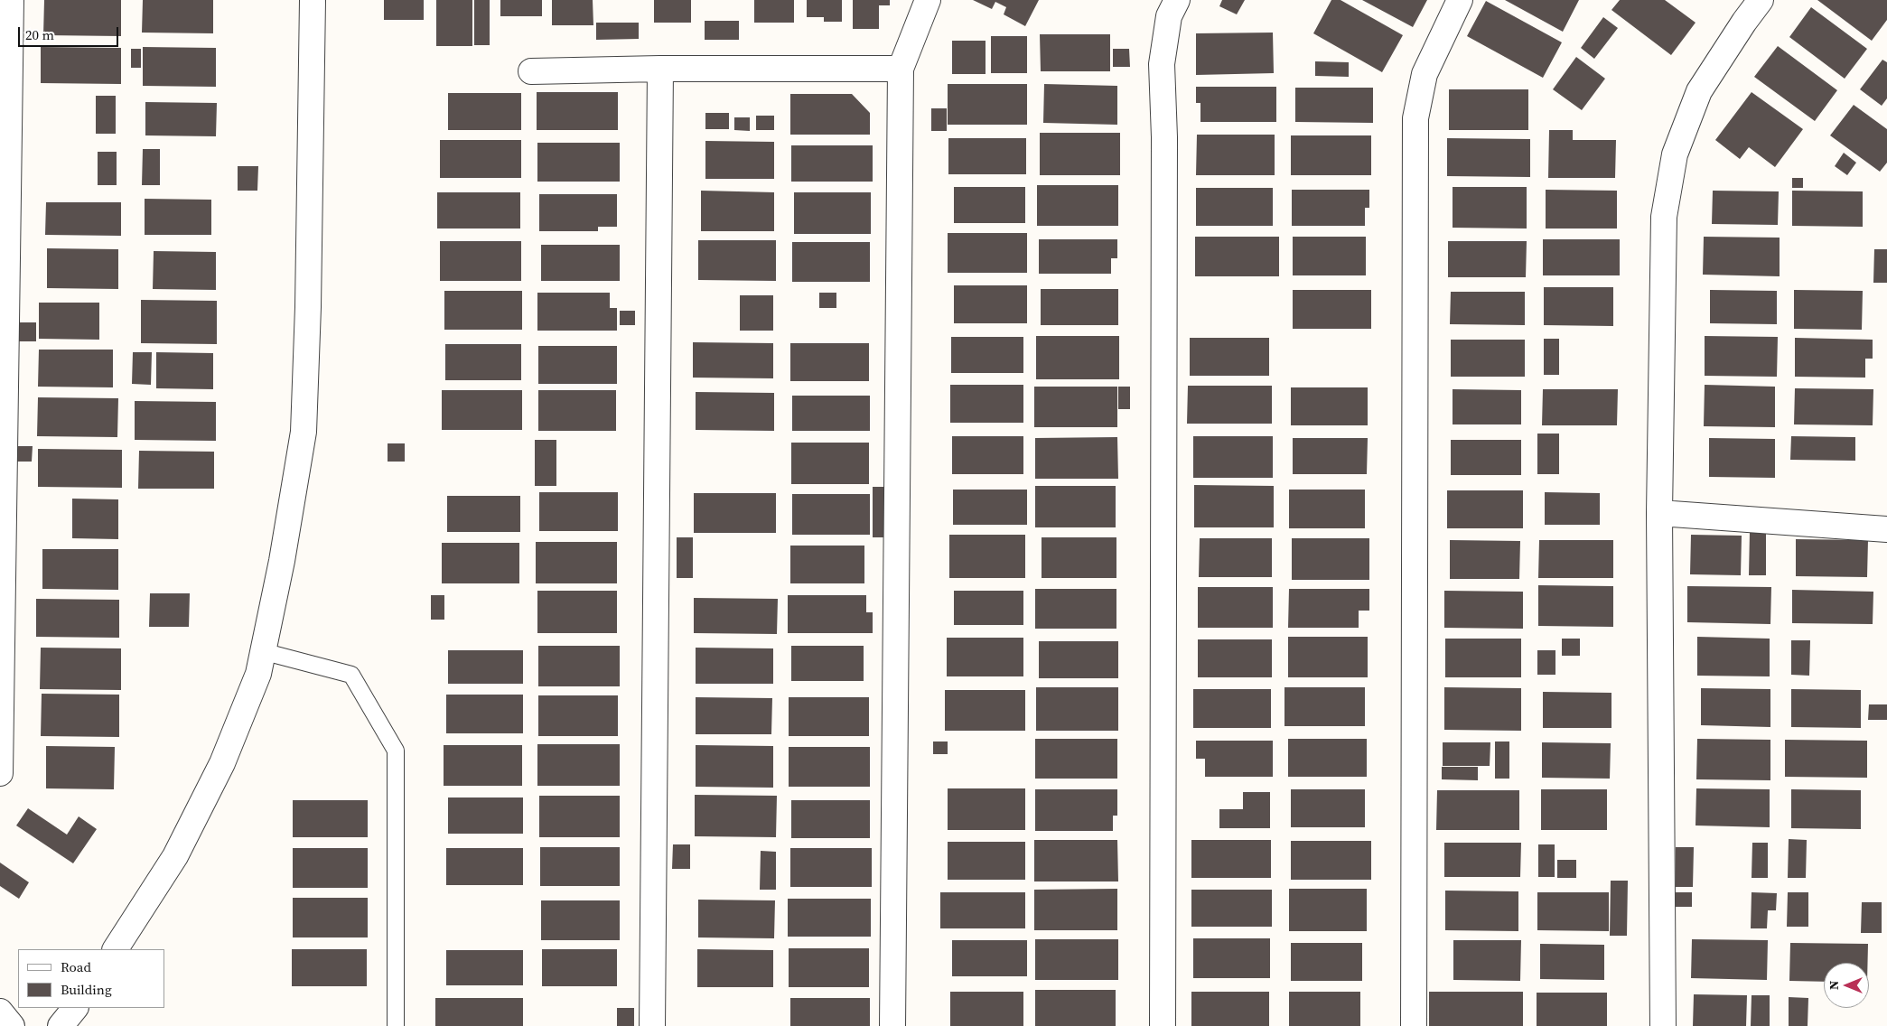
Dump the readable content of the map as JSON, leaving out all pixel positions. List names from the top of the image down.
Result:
{
  "legend": ["Road", "Building"],
  "scale_bar": "20 m",
  "north": "left"
}
